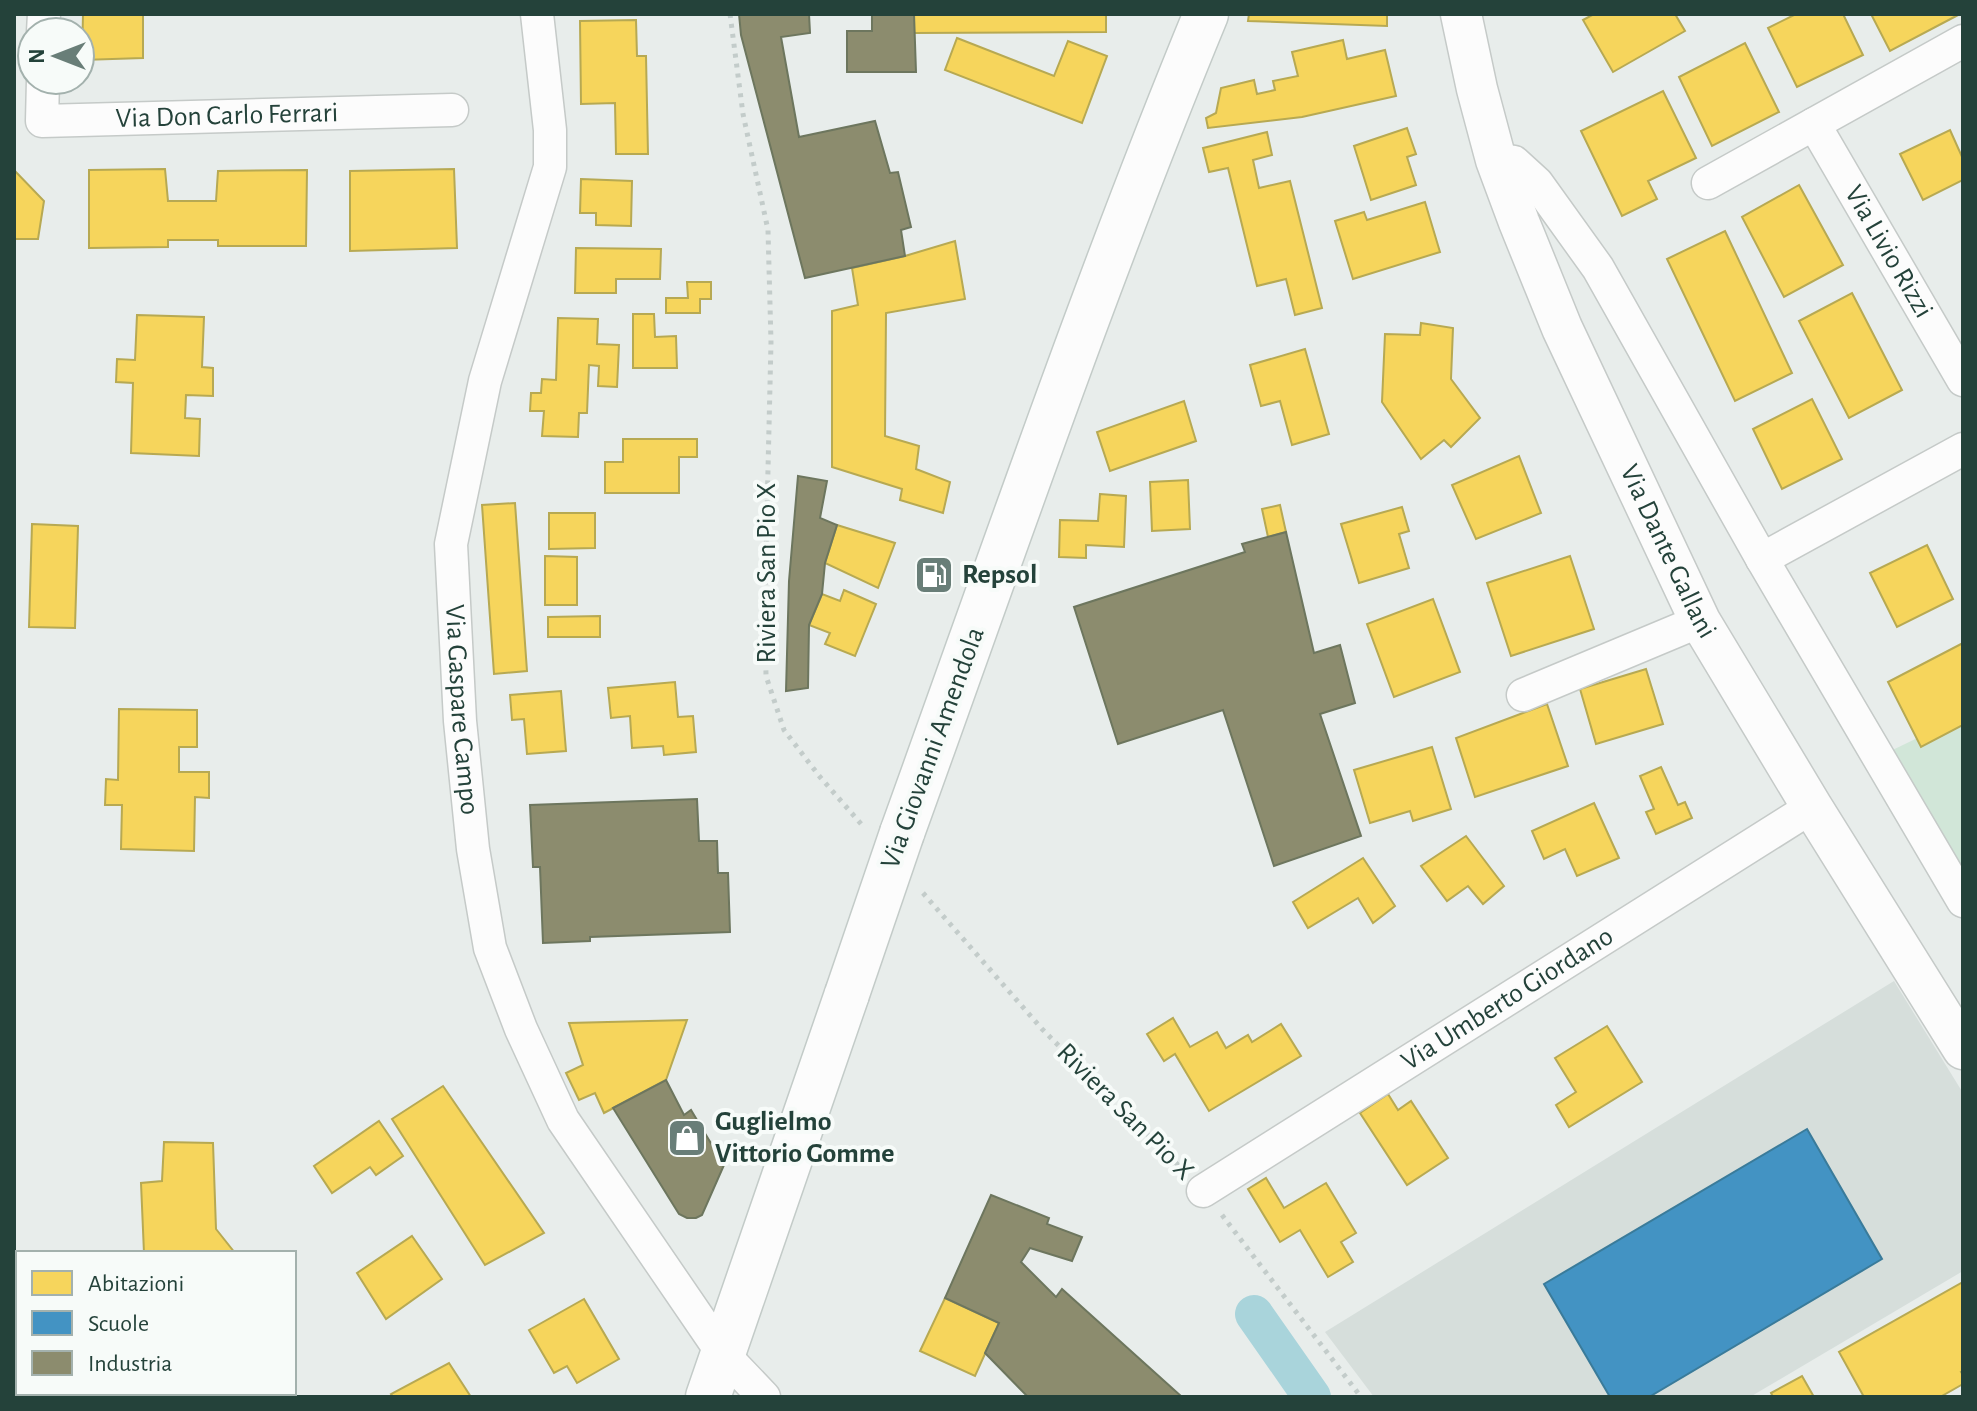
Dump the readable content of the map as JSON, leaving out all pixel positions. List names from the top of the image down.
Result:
{
  "streets": {
    "main road": ["Via Giovanni Amendola"],
    "street": [
      "Via Don Carlo Ferrari",
      "Via Livio Rizzi",
      "Via Dante Gallani",
      "Via Gaspare Campo",
      "Via Umberto Giordano"
    ],
    "path": ["Riviera San Pio X"]
  },
  "crossings": [
    ["Via Dante Gallani", "Via Umberto Giordano"],
    ["Riviera San Pio X", "Via Giovanni Amendola"],
    ["Riviera San Pio X", "Via Umberto Giordano"],
    ["Via Gaspare Campo", "Via Giovanni Amendola"]
  ],
  "places": {
    "fuel station": ["Repsol"],
    "shop": ["Guglielmo Vittorio Gomme"]
  },
  "legend": ["Abitazioni", "Scuole", "Industria"],
  "north": "left"
}
